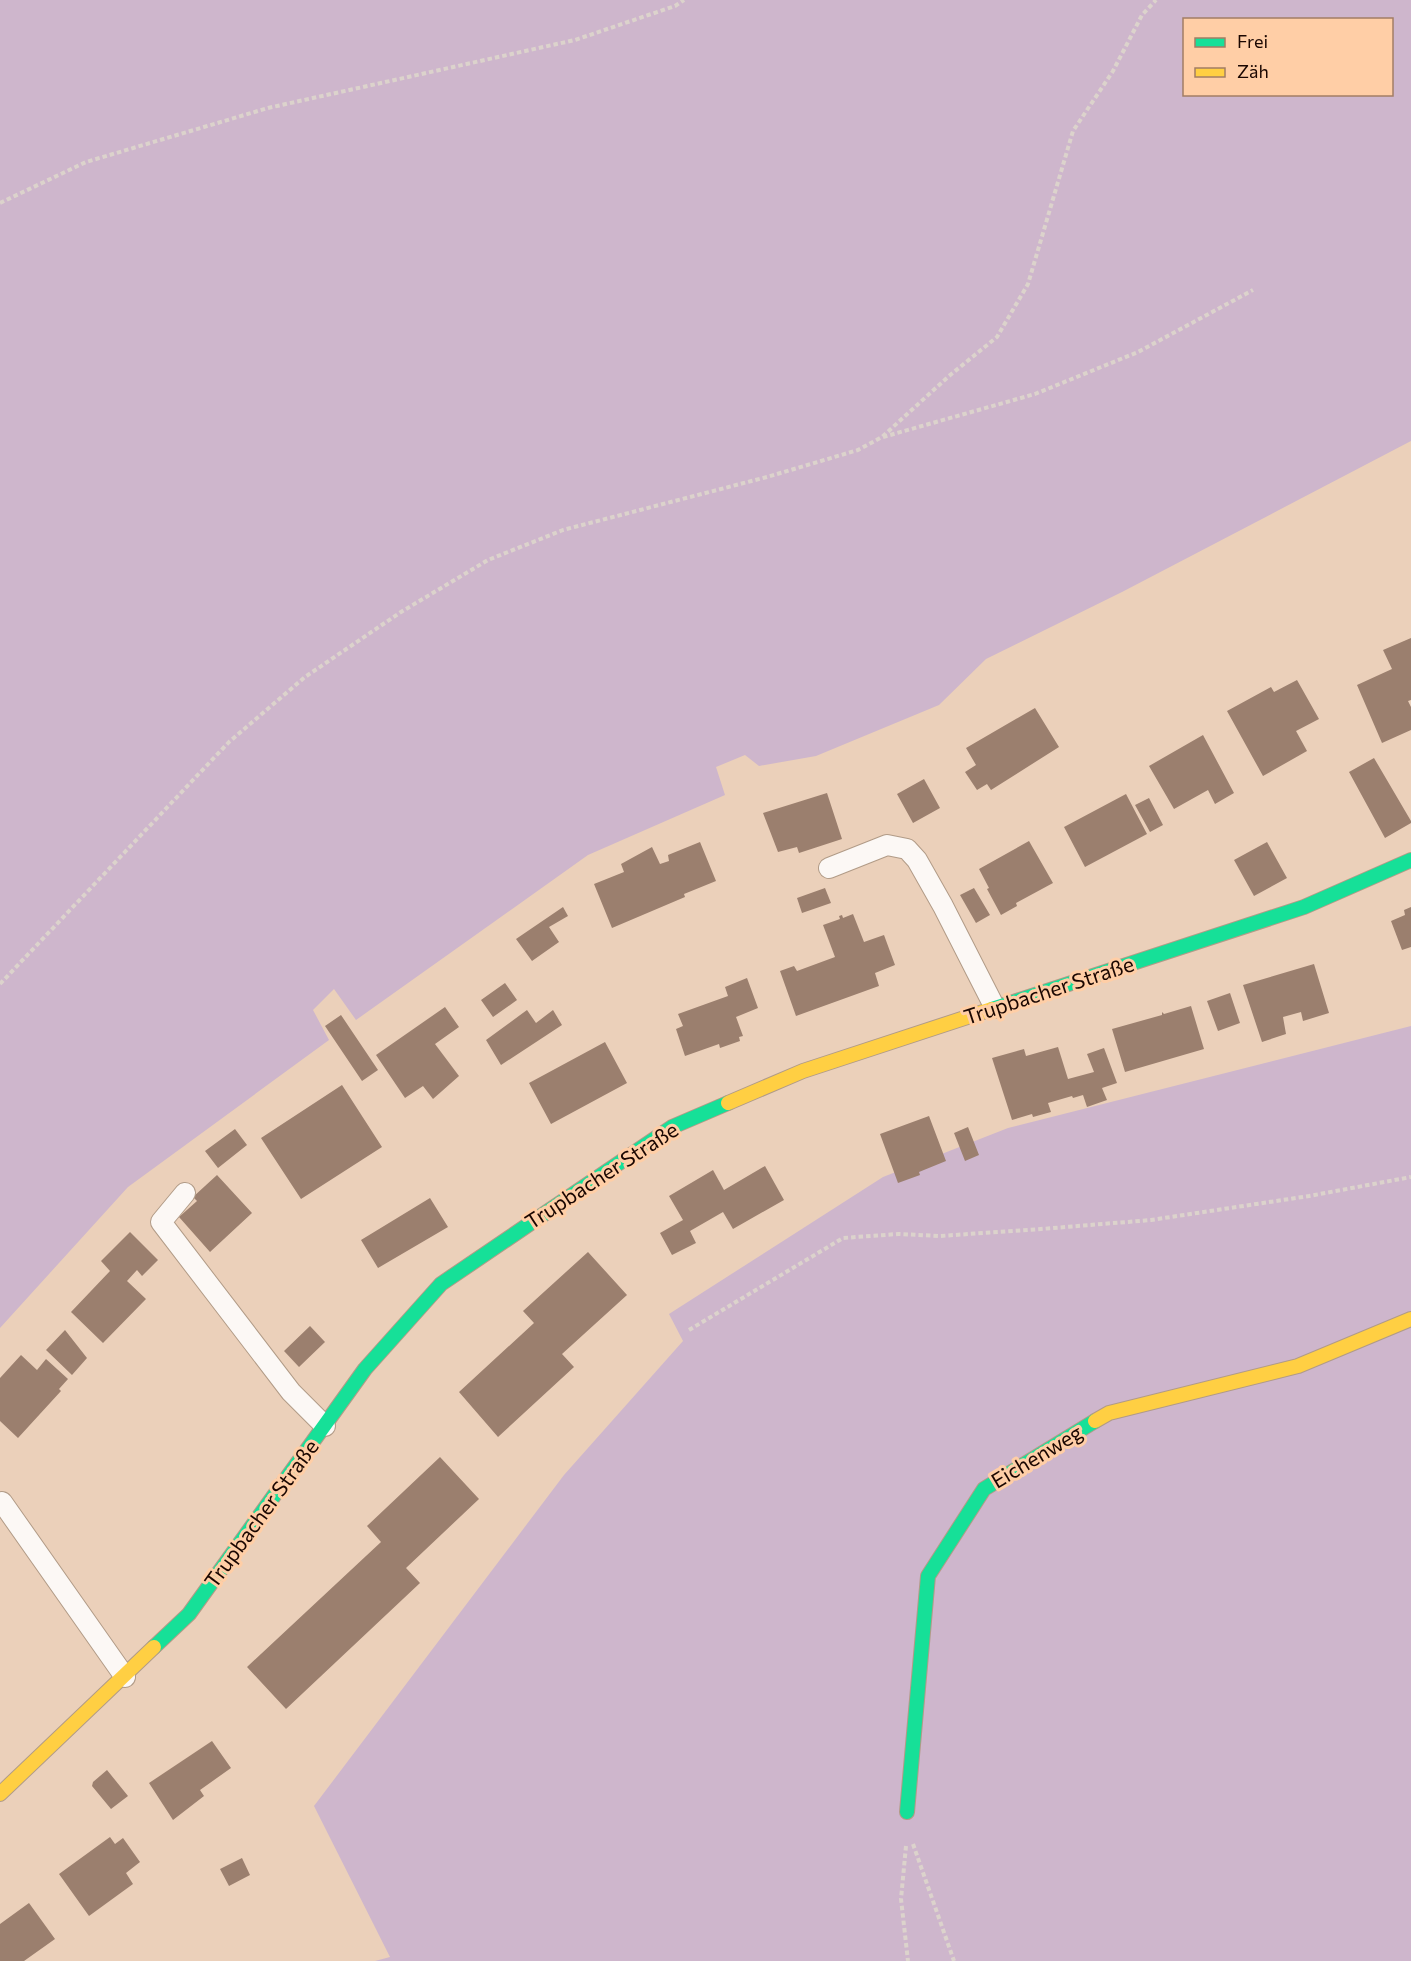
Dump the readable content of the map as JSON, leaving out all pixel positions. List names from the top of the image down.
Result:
{
  "streets": {
    "street": ["Trupbacher Straße", "Eichenweg"]
  },
  "legend": ["Frei", "Zäh"]
}
